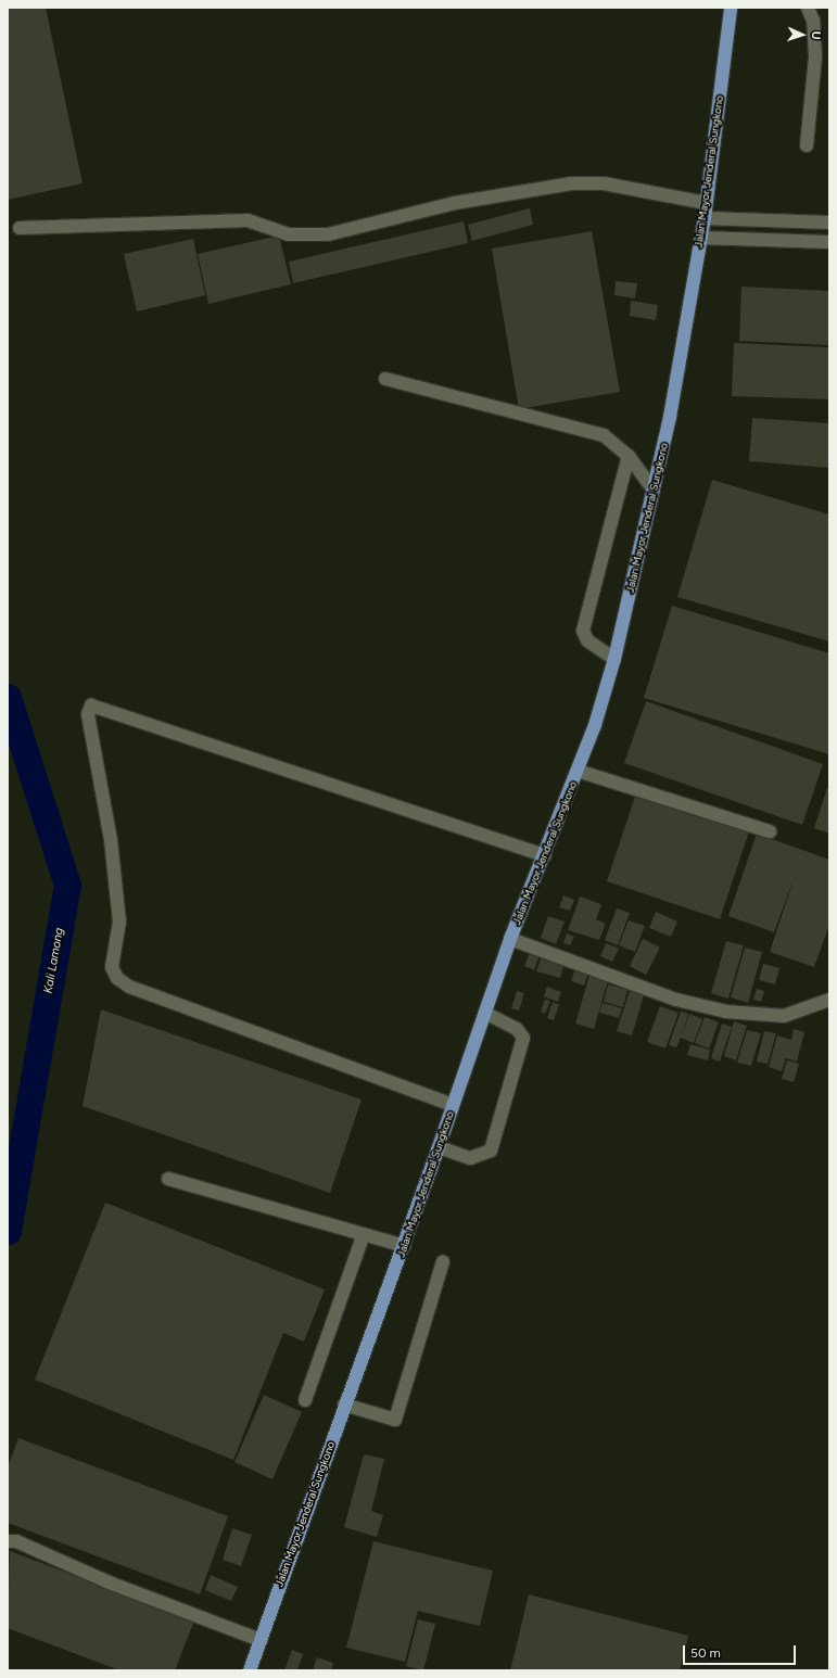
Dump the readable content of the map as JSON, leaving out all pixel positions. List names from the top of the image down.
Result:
{
  "streets": {
    "main road": ["Jalan Mayor Jenderal Sungkono"]
  },
  "water": ["Kali Lamong"],
  "scale_bar": "50 m",
  "north": "right"
}
